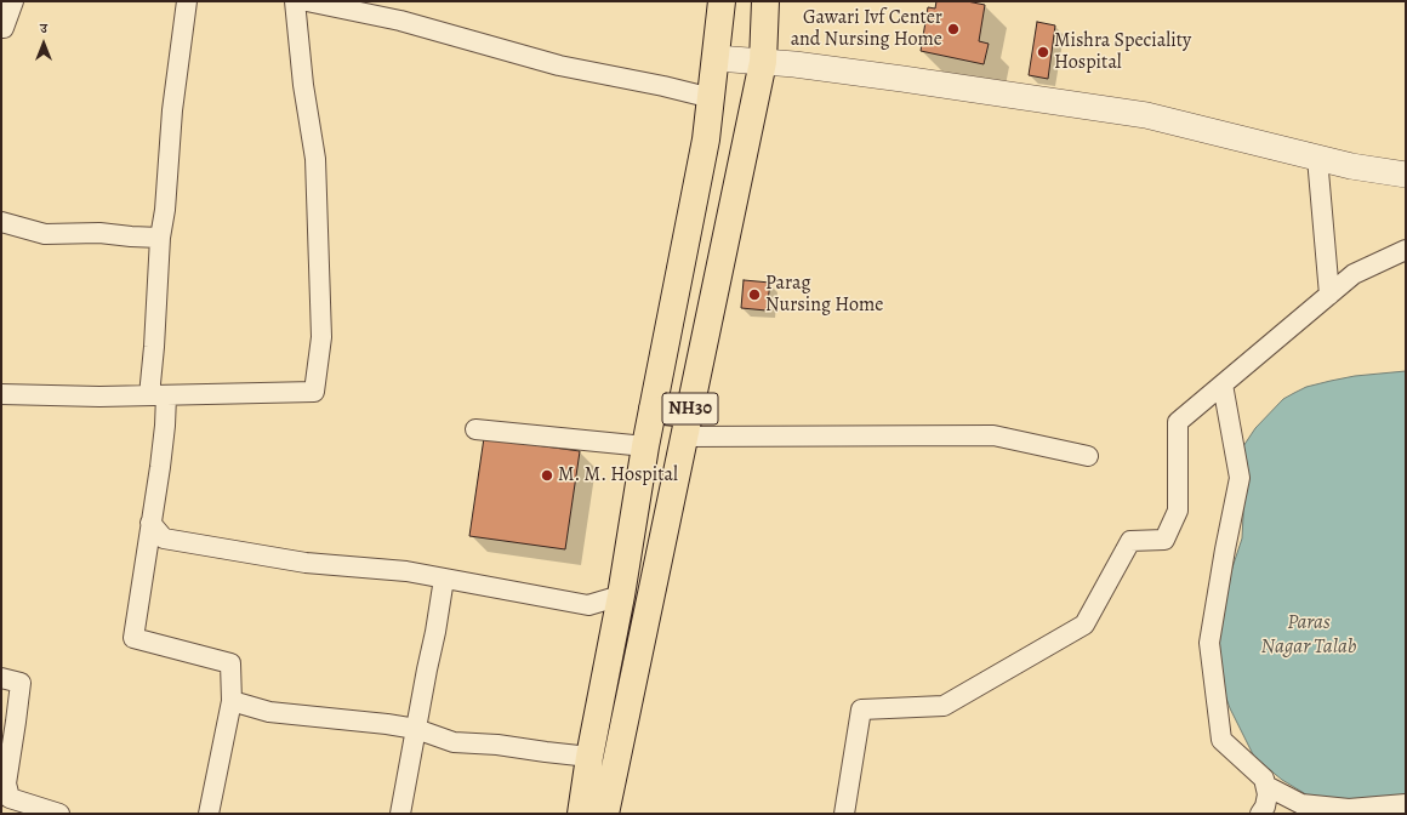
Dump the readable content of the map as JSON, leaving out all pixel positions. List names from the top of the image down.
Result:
{
  "streets": {
    "main road": ["NH30"]
  },
  "water": ["Paras Nagar Talab"],
  "places": [
    "Gawari Ivf Center and Nursing Home",
    "Mishra Speciality Hospital",
    "Parag Nursing Home",
    "M. M. Hospital"
  ],
  "north": "top"
}
